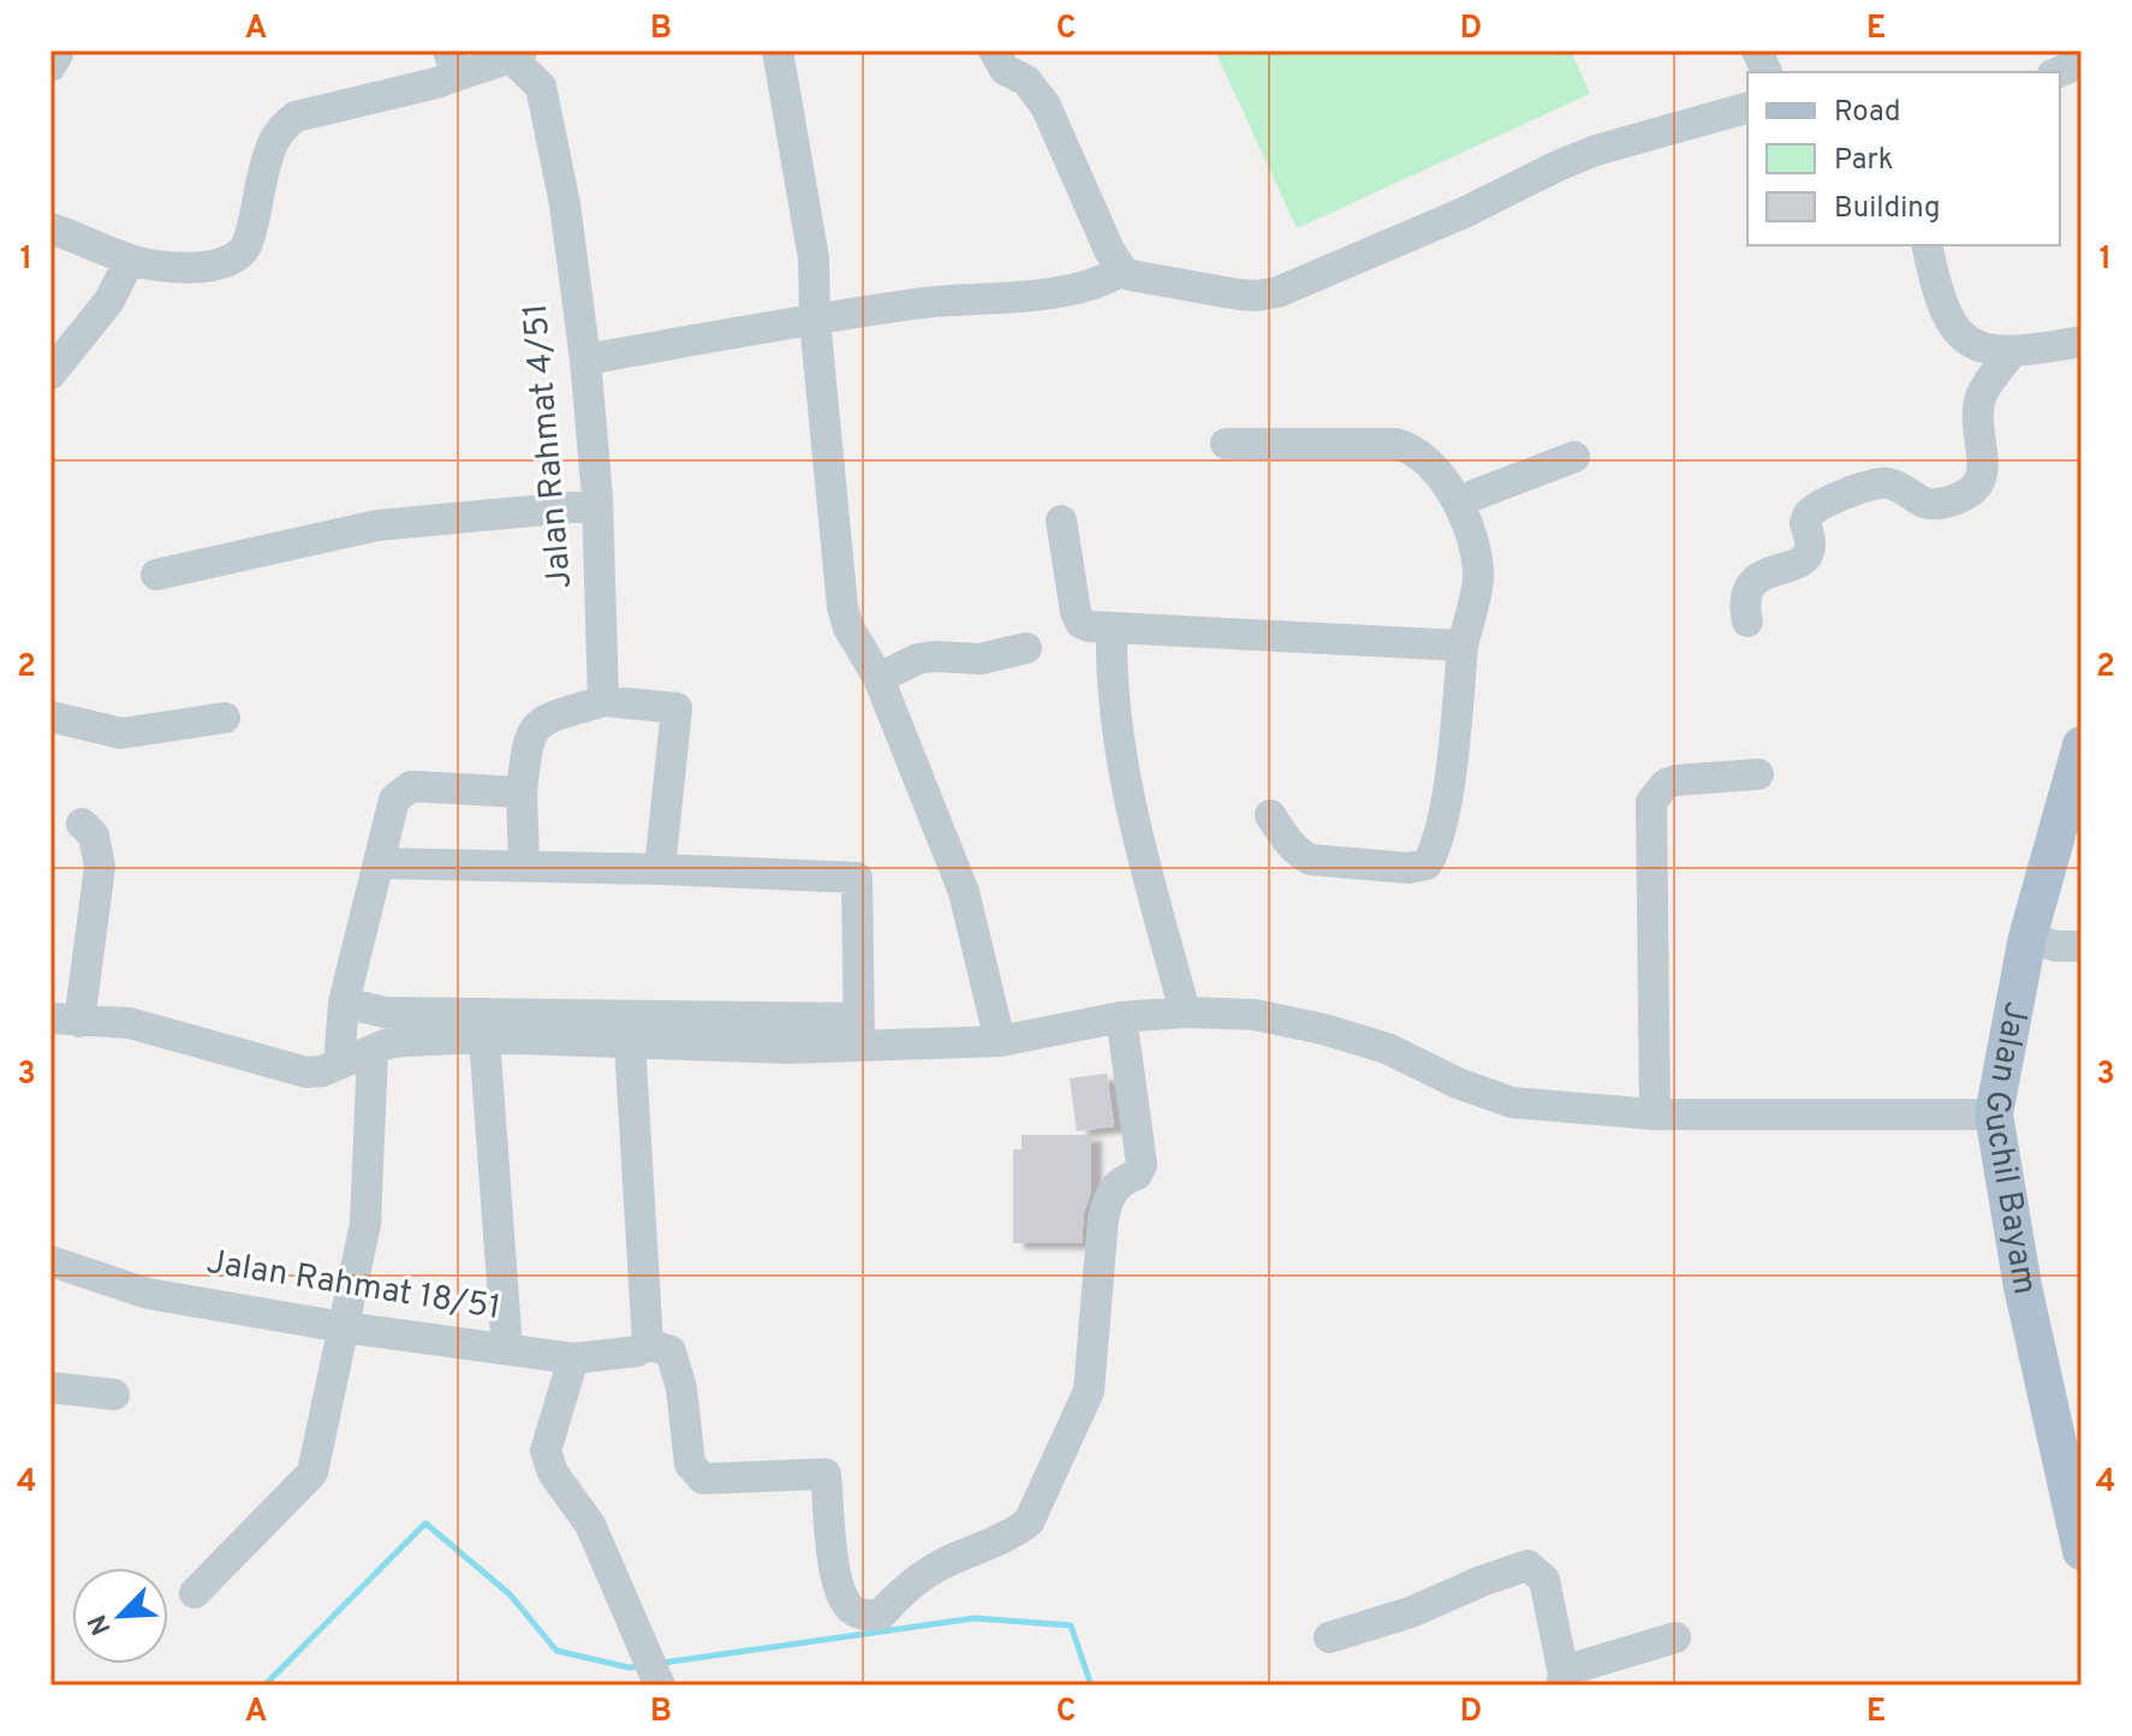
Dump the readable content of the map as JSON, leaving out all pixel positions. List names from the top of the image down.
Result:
{
  "streets": {
    "main road": ["Jalan Guchil Bayam"],
    "street": ["Jalan Rahmat 4/51", "Jalan Rahmat 18/51"]
  },
  "legend": ["Road", "Park", "Building"],
  "north": "bottom left",
  "grid": {
    "columns": [
      "A",
      "B",
      "C",
      "D",
      "E"
    ],
    "rows": [
      "1",
      "2",
      "3",
      "4"
    ]
  }
}
